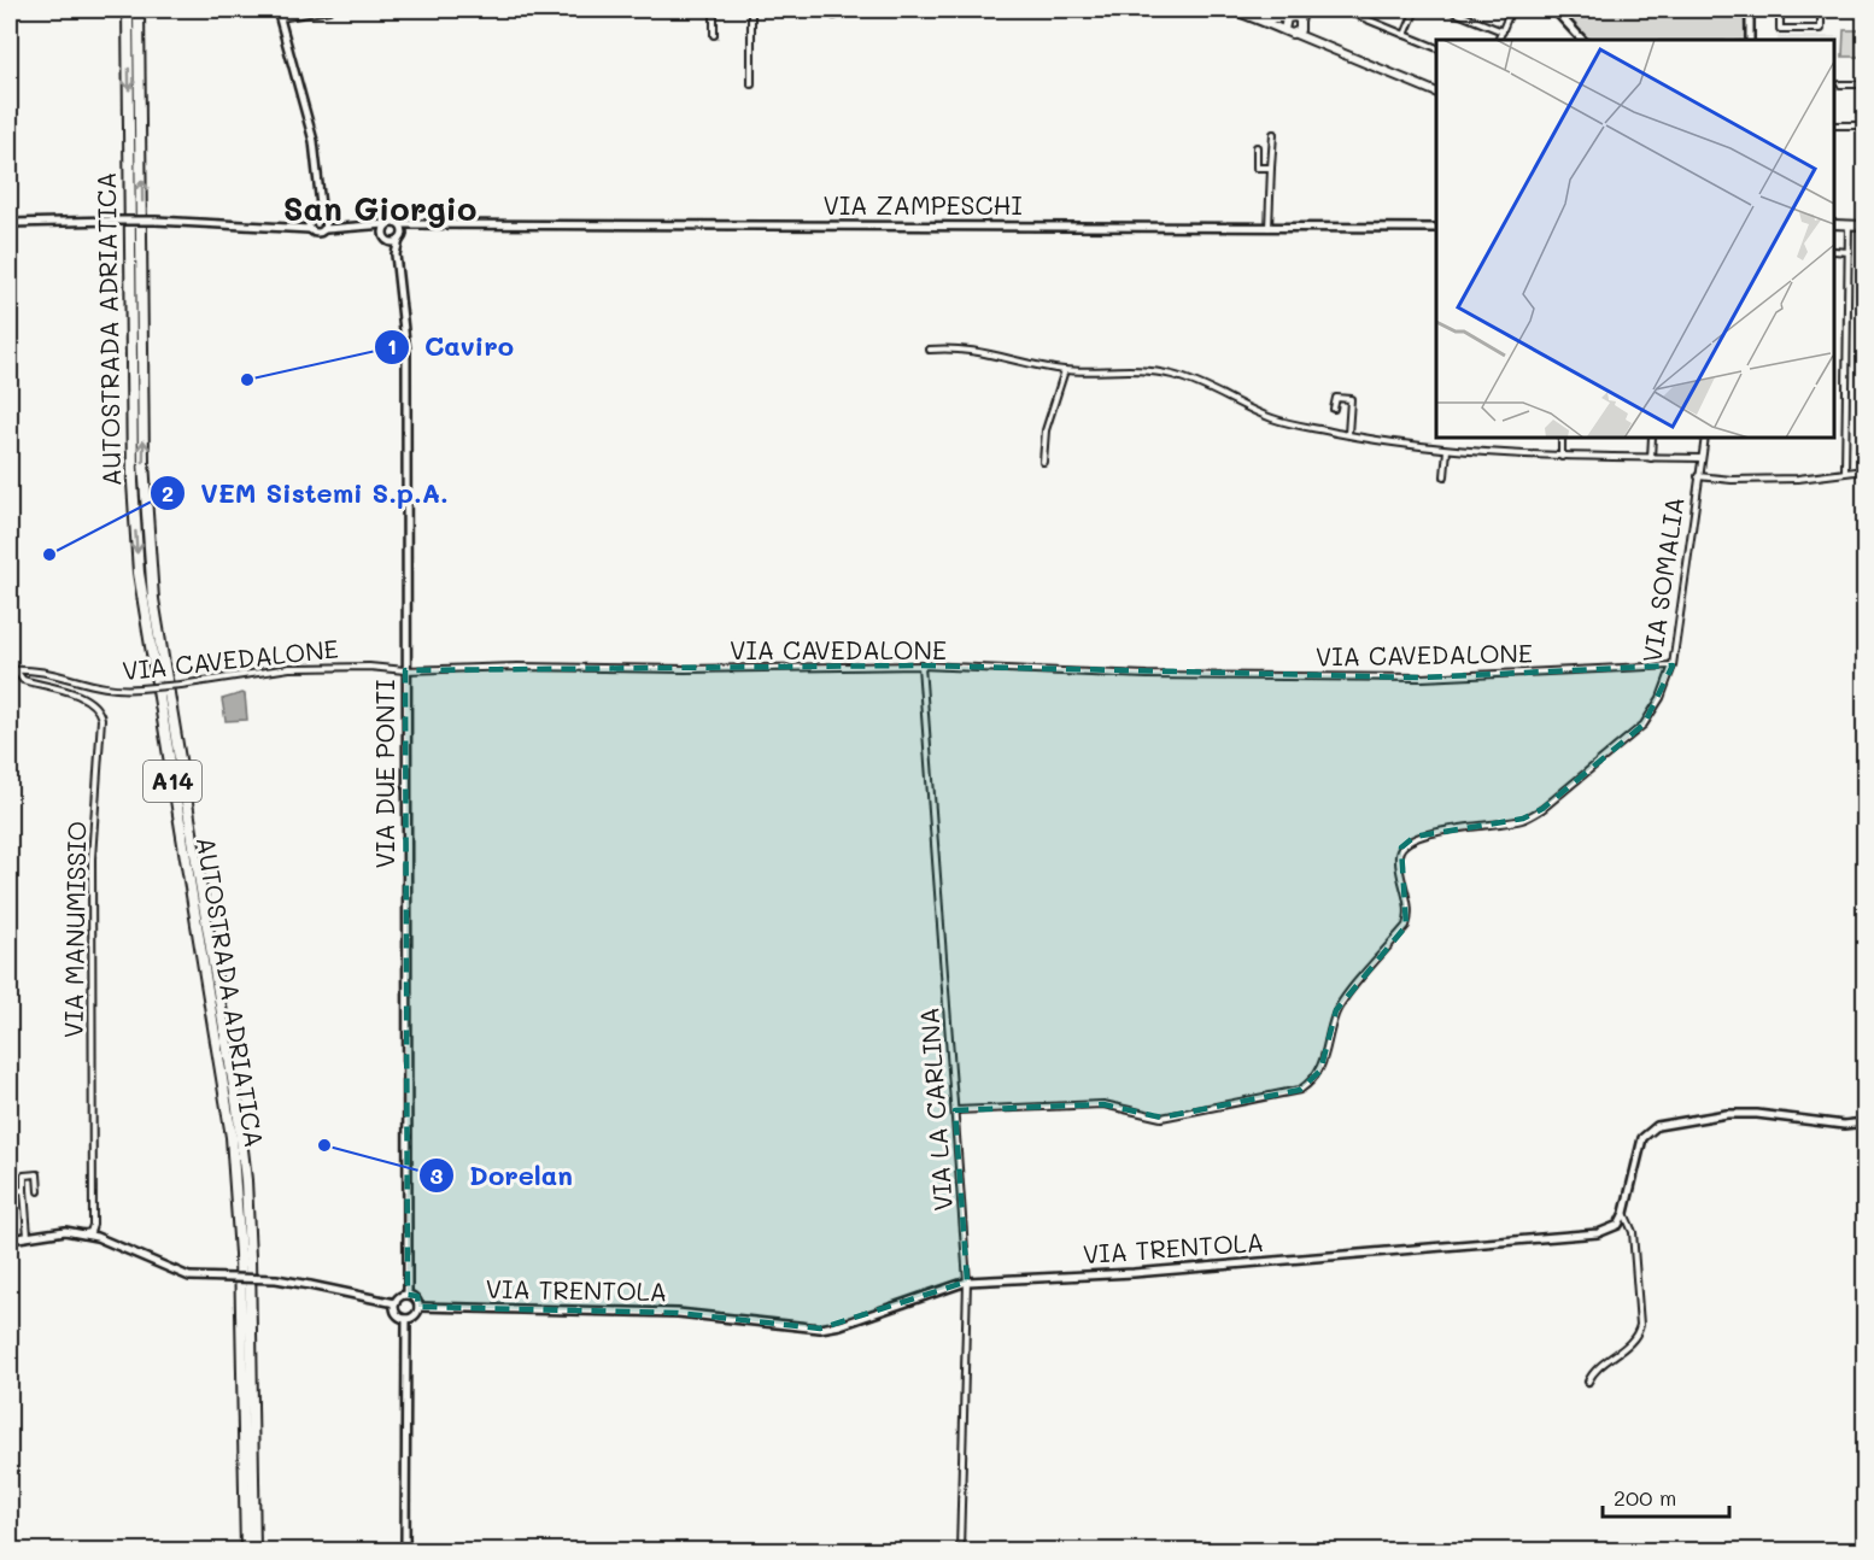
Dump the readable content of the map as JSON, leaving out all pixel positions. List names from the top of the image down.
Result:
{
  "streets": {
    "highway": ["AUTOSTRADA ADRIATICA", "A14"],
    "street": [
      "VIA ZAMPESCHI",
      "VIA SOMALIA",
      "VIA CAVEDALONE",
      "VIA DUE PONTI",
      "VIA MANUMISSIO",
      "VIA LA CARLINA",
      "VIA TRENTOLA"
    ]
  },
  "crossings": [
    ["VIA ZAMPESCHI", "VIA DUE PONTI"],
    ["VIA SOMALIA", "VIA CAVEDALONE"],
    ["VIA SOMALIA", "VIA LA CARLINA"],
    ["VIA CAVEDALONE", "VIA DUE PONTI"],
    ["VIA CAVEDALONE", "VIA MANUMISSIO"],
    ["VIA CAVEDALONE", "VIA LA CARLINA"],
    ["VIA DUE PONTI", "VIA TRENTOLA"],
    ["VIA LA CARLINA", "VIA TRENTOLA"]
  ],
  "districts": ["San Giorgio"],
  "places": ["Caviro", "VEM Sistemi S.p.A.", "Dorelan"],
  "scale_bar": "200 m"
}
